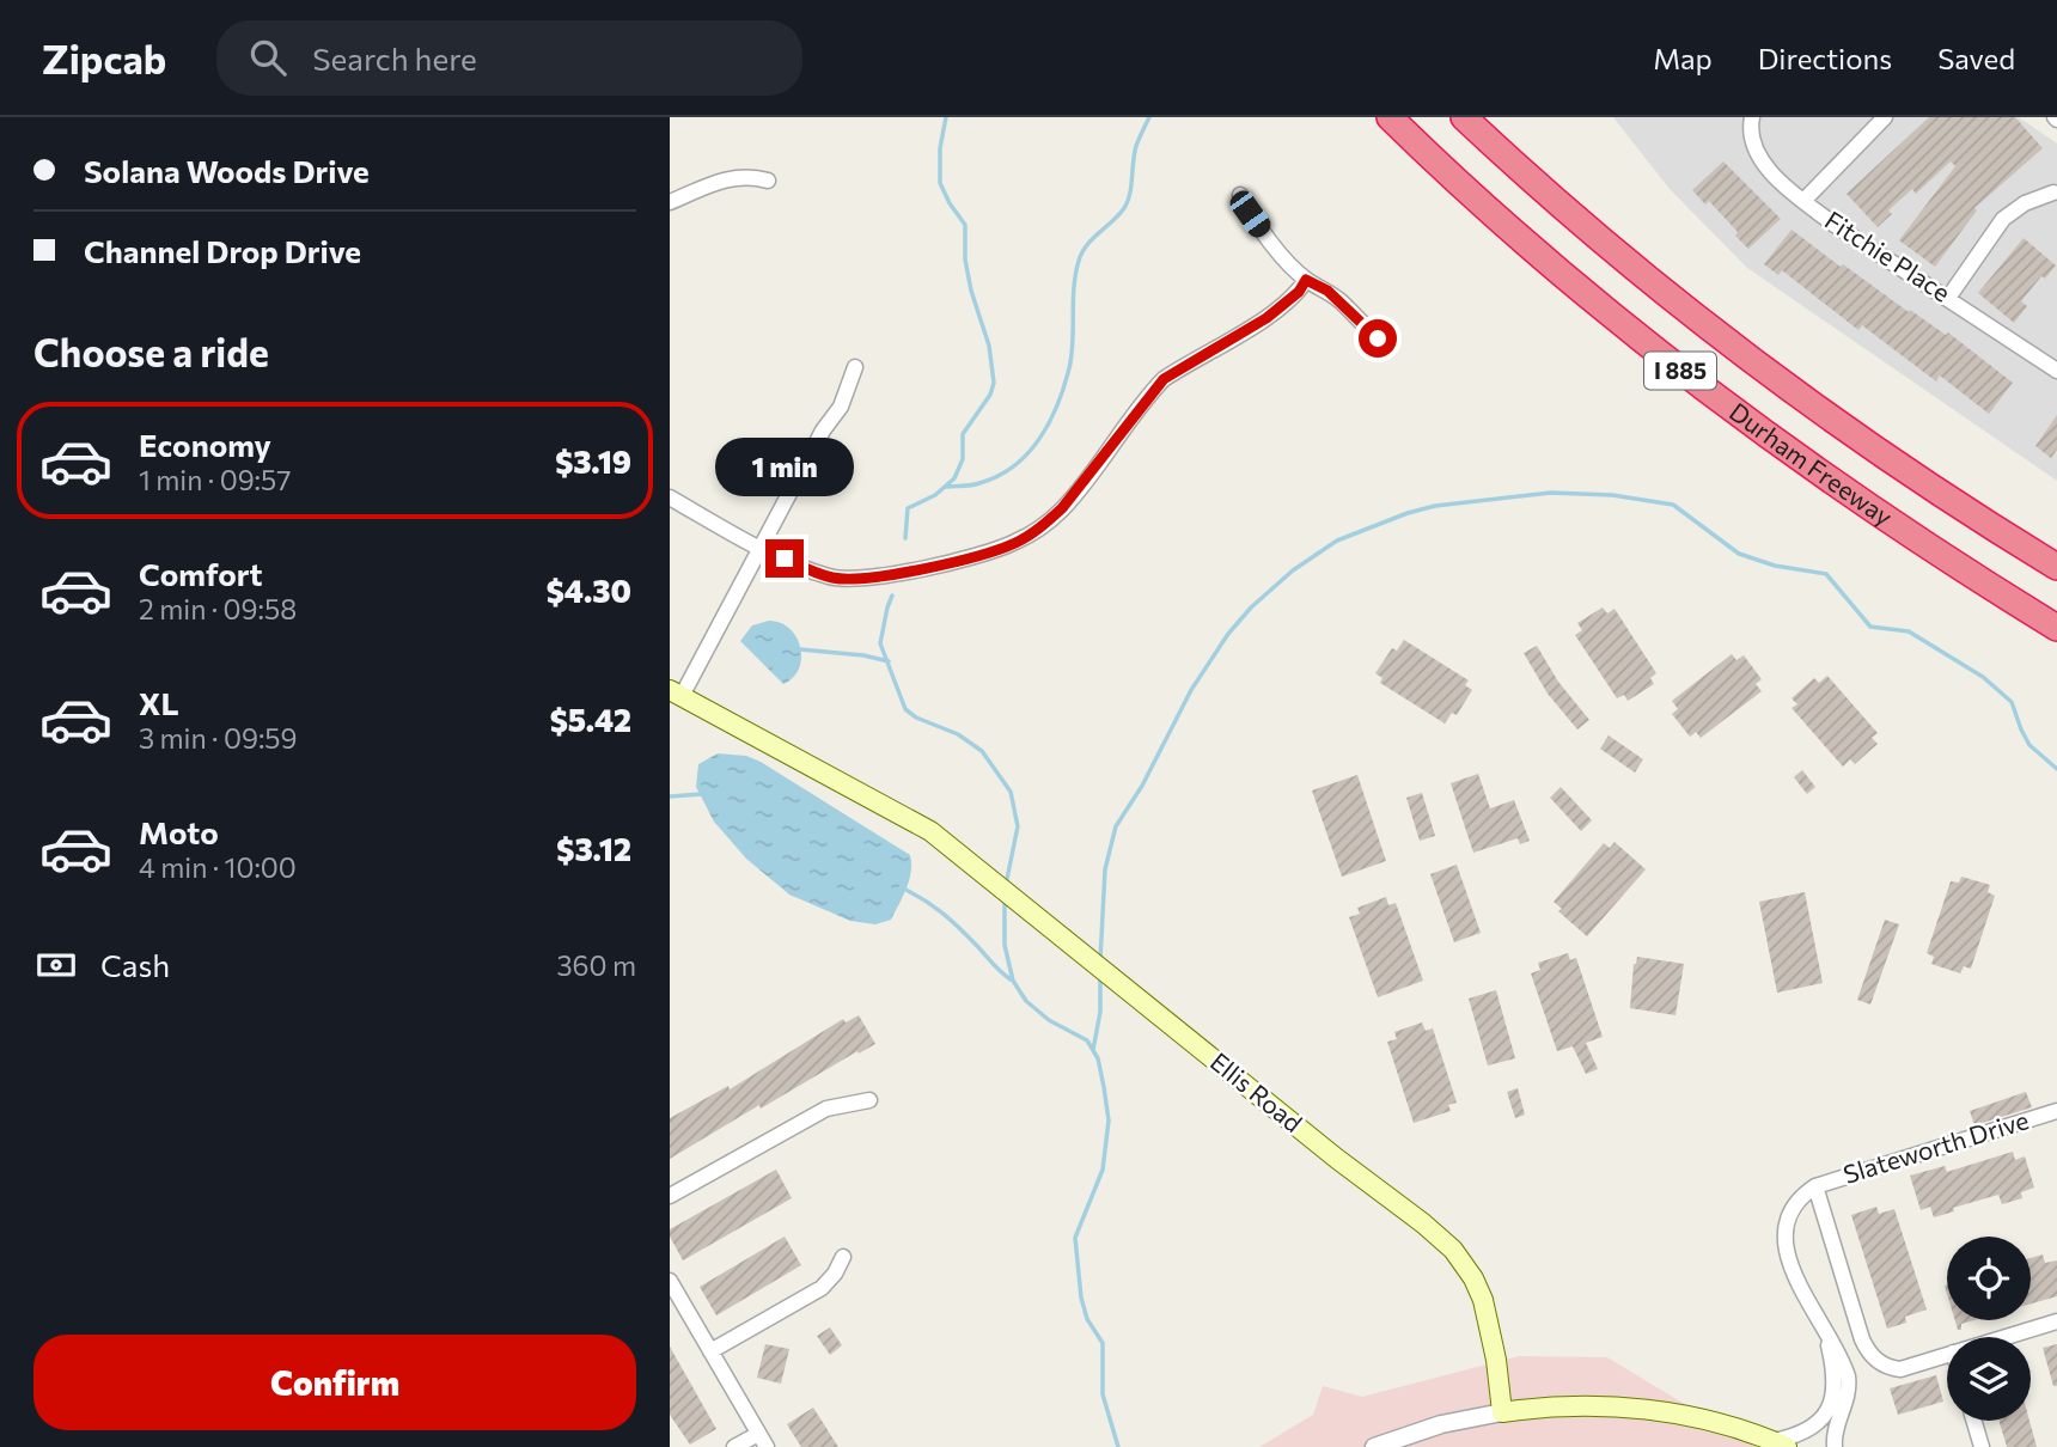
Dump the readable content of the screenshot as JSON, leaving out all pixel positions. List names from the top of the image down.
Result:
{
  "streets": {
    "highway": ["I 885", "Durham Freeway"],
    "main road": ["Ellis Road"],
    "street": ["Fitchie Place", "Slateworth Drive"]
  },
  "page": {
    "header": "Zipcab",
    "search": "Search here",
    "nav": ["Map", "Directions", "Saved"],
    "banner": ["Solana Woods Drive", "Channel Drop Drive"],
    "heading": "Choose a ride",
    "list": [
      {
        "name": "Economy",
        "note": "1 min · 09:57",
        "value": "$3.19"
      },
      {
        "name": "Comfort",
        "note": "2 min · 09:58",
        "value": "$4.30"
      },
      {
        "name": "XL",
        "note": "3 min · 09:59",
        "value": "$5.42"
      },
      {
        "name": "Moto",
        "note": "4 min · 10:00",
        "value": "$3.12"
      }
    ],
    "bubble": "1 min",
    "pay": ["Cash", "360 m"],
    "buttons": "Confirm"
  }
}
